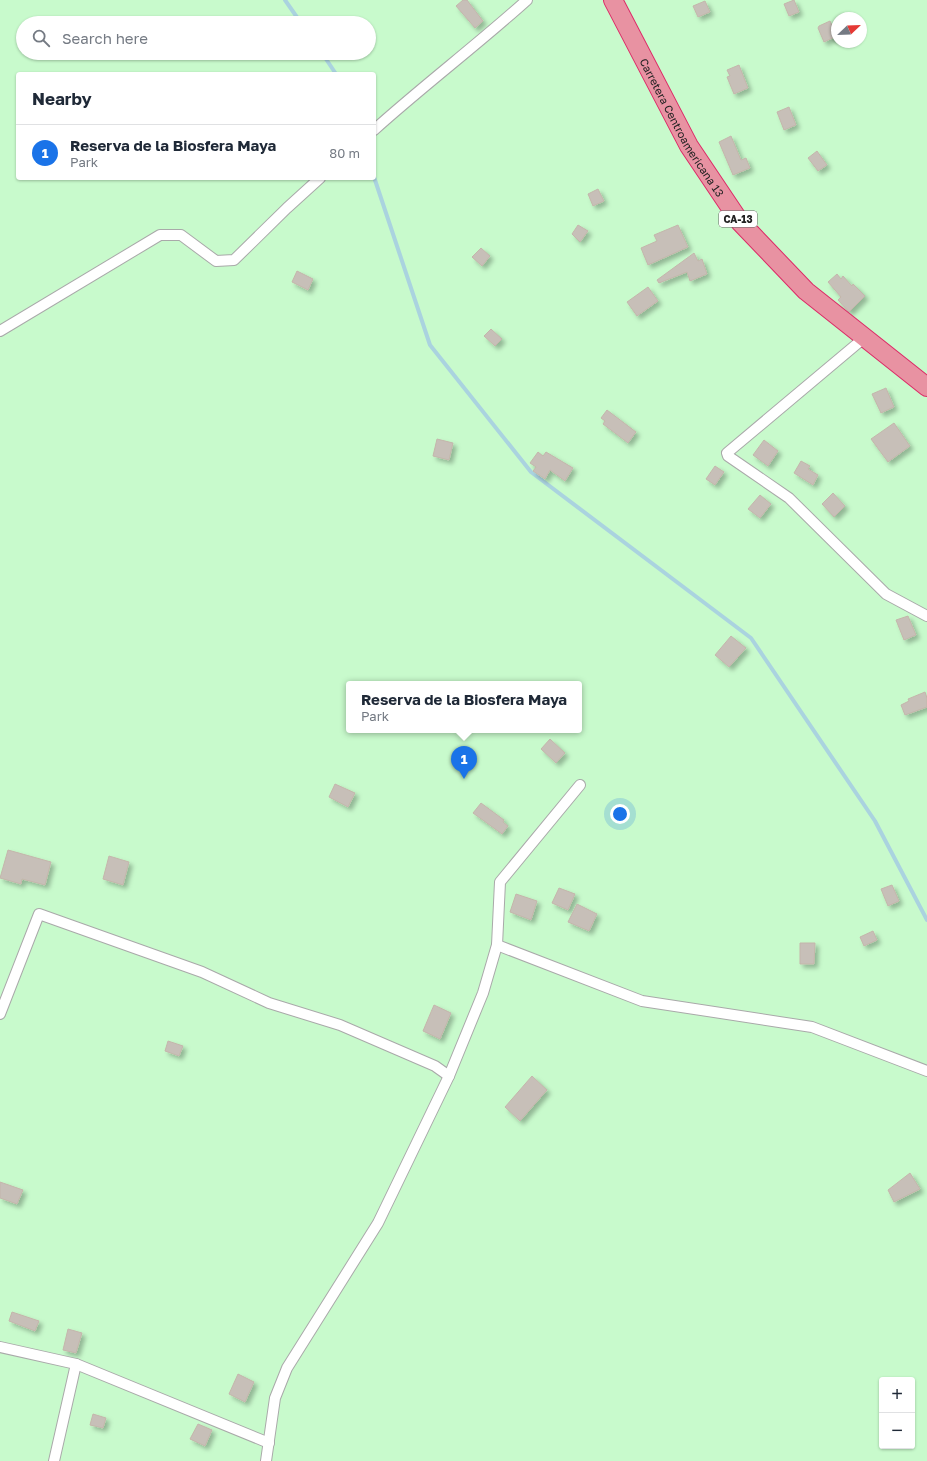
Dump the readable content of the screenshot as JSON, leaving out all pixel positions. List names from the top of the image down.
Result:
{
  "streets": {
    "highway": ["Carretera Centroamericana 13", "CA-13"]
  },
  "north": "top right",
  "page": {
    "search": "Search here",
    "heading": "Nearby",
    "list": [
      {
        "mark": "1",
        "name": "Reserva de la Biosfera Maya",
        "note": "Park",
        "value": "80 m"
      }
    ],
    "popup": ["Reserva de la Biosfera Maya", "Park"],
    "pins": "1",
    "map_buttons": ["+", "−"]
  }
}
